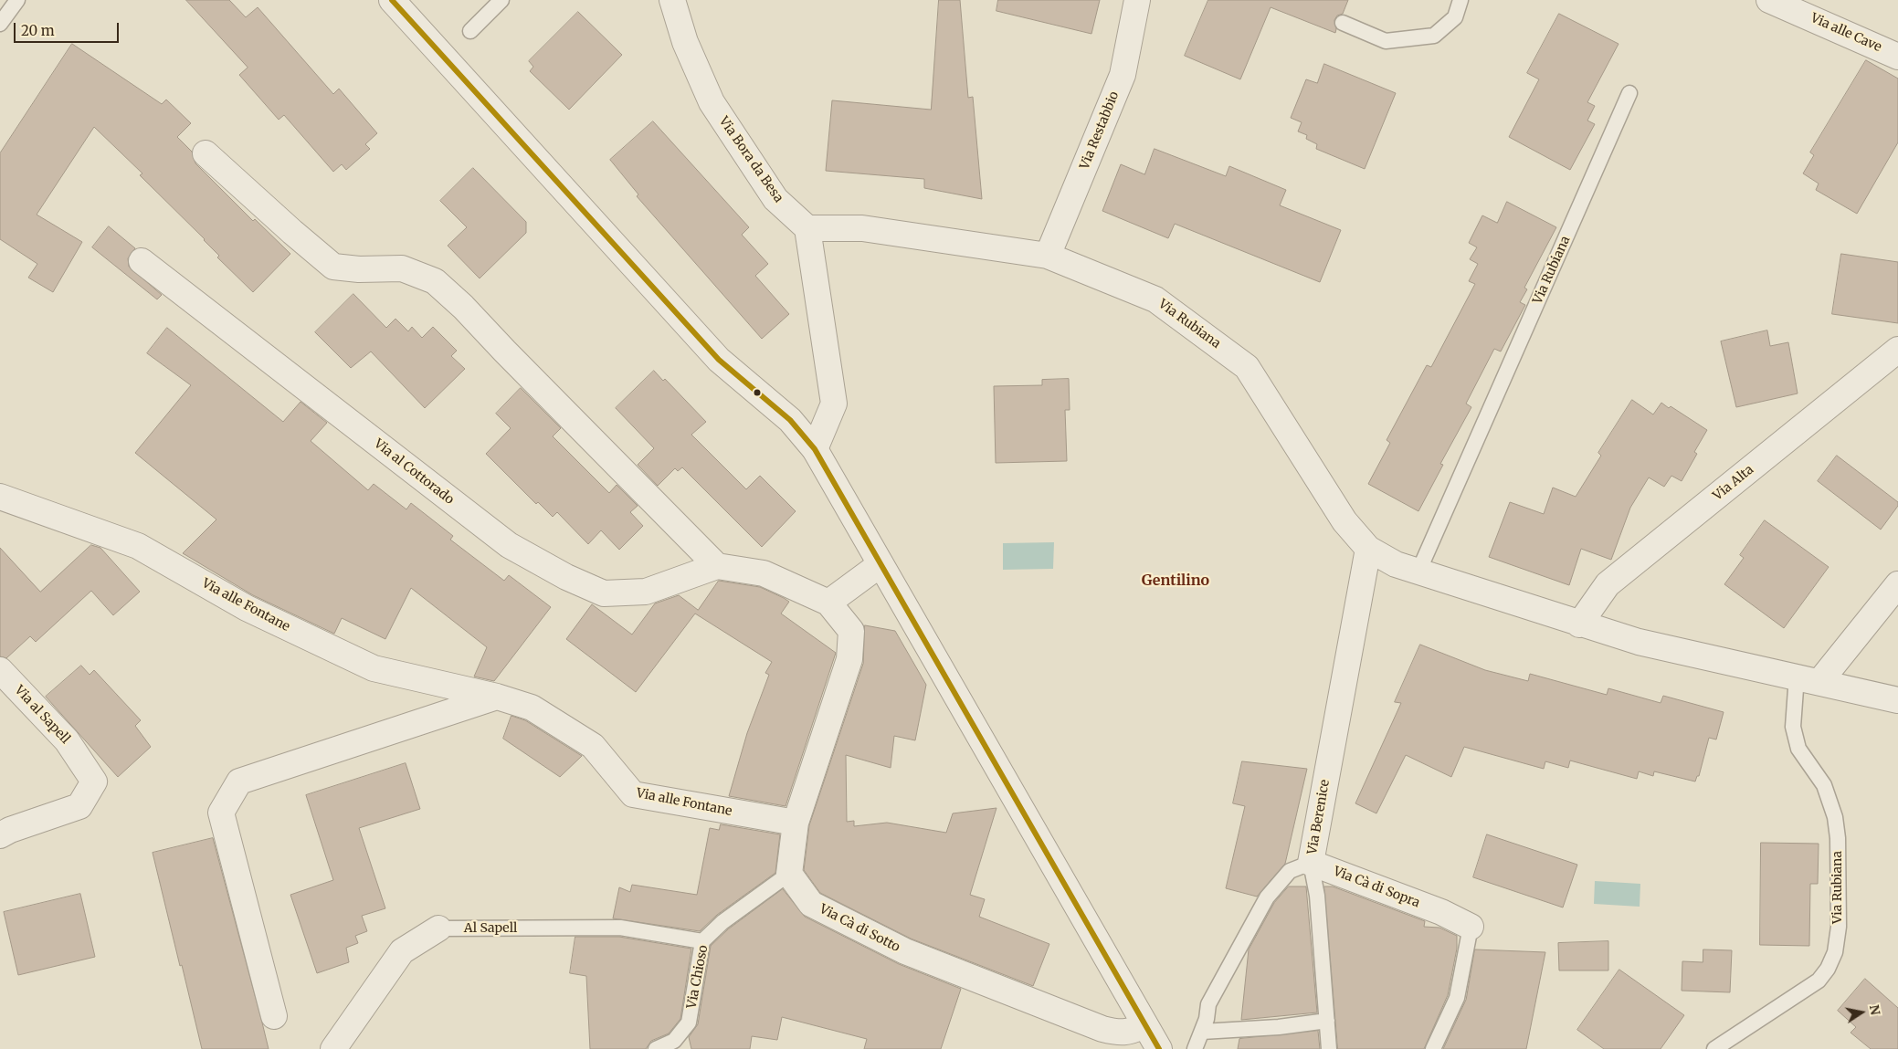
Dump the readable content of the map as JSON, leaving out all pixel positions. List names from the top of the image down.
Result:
{
  "streets": {
    "street": [
      "Via alle Cave",
      "Via Restabbio",
      "Via Bora da Besa",
      "Via Rubiana",
      "Via al Cottorado",
      "Via Alta",
      "Via alle Fontane",
      "Via al Sapell",
      "Via Berenice",
      "Via Cà di Sopra",
      "Al Sapell",
      "Via Cà di Sotto"
    ],
    "lane": ["Via Chioso"]
  },
  "crossings": [
    ["Via Restabbio", "Via Rubiana"],
    ["Via Bora da Besa", "Via Rubiana"],
    ["Via Rubiana", "Via Alta"],
    ["Via Rubiana", "Via Berenice"],
    ["Via Berenice", "Via Cà di Sopra"],
    ["Al Sapell", "Via Chioso"],
    ["Via Cà di Sotto", "Via Chioso"]
  ],
  "districts": ["Gentilino"],
  "scale_bar": "20 m",
  "north": "right"
}
